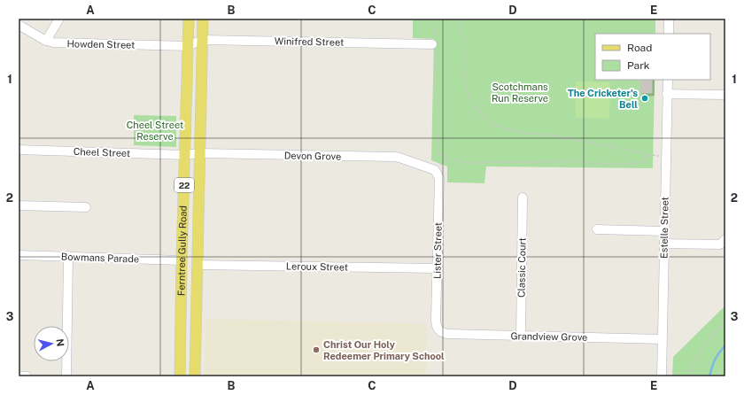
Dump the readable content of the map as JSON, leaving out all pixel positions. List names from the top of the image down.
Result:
{
  "streets": {
    "main road": ["22", "Ferntree Gully Road"],
    "street": [
      "Winifred Street",
      "Howden Street",
      "Cheel Street",
      "Devon Grove",
      "Estelle Street",
      "Lister Street",
      "Bowmans Parade",
      "Leroux Street",
      "Classic Court",
      "Grandview Grove"
    ]
  },
  "crossings": [
    ["Winifred Street", "Howden Street"],
    ["Winifred Street", "Ferntree Gully Road"],
    ["Howden Street", "Ferntree Gully Road"],
    ["Cheel Street", "Devon Grove"],
    ["Cheel Street", "Ferntree Gully Road"],
    ["Devon Grove", "Ferntree Gully Road"],
    ["Devon Grove", "Lister Street"],
    ["Estelle Street", "Grandview Grove"],
    ["Ferntree Gully Road", "Bowmans Parade"],
    ["Ferntree Gully Road", "Leroux Street"],
    ["Lister Street", "Leroux Street"],
    ["Lister Street", "Grandview Grove"],
    ["Classic Court", "Grandview Grove"]
  ],
  "parks": ["Scotchmans Run Reserve", "Cheel Street Reserve"],
  "places": ["The Cricketer's Bell", "Christ Our Holy Redeemer Primary School"],
  "legend": ["Road", "Park"],
  "north": "right",
  "grid": {
    "columns": [
      "A",
      "B",
      "C",
      "D",
      "E"
    ],
    "rows": ["1", "2", "3"]
  }
}
